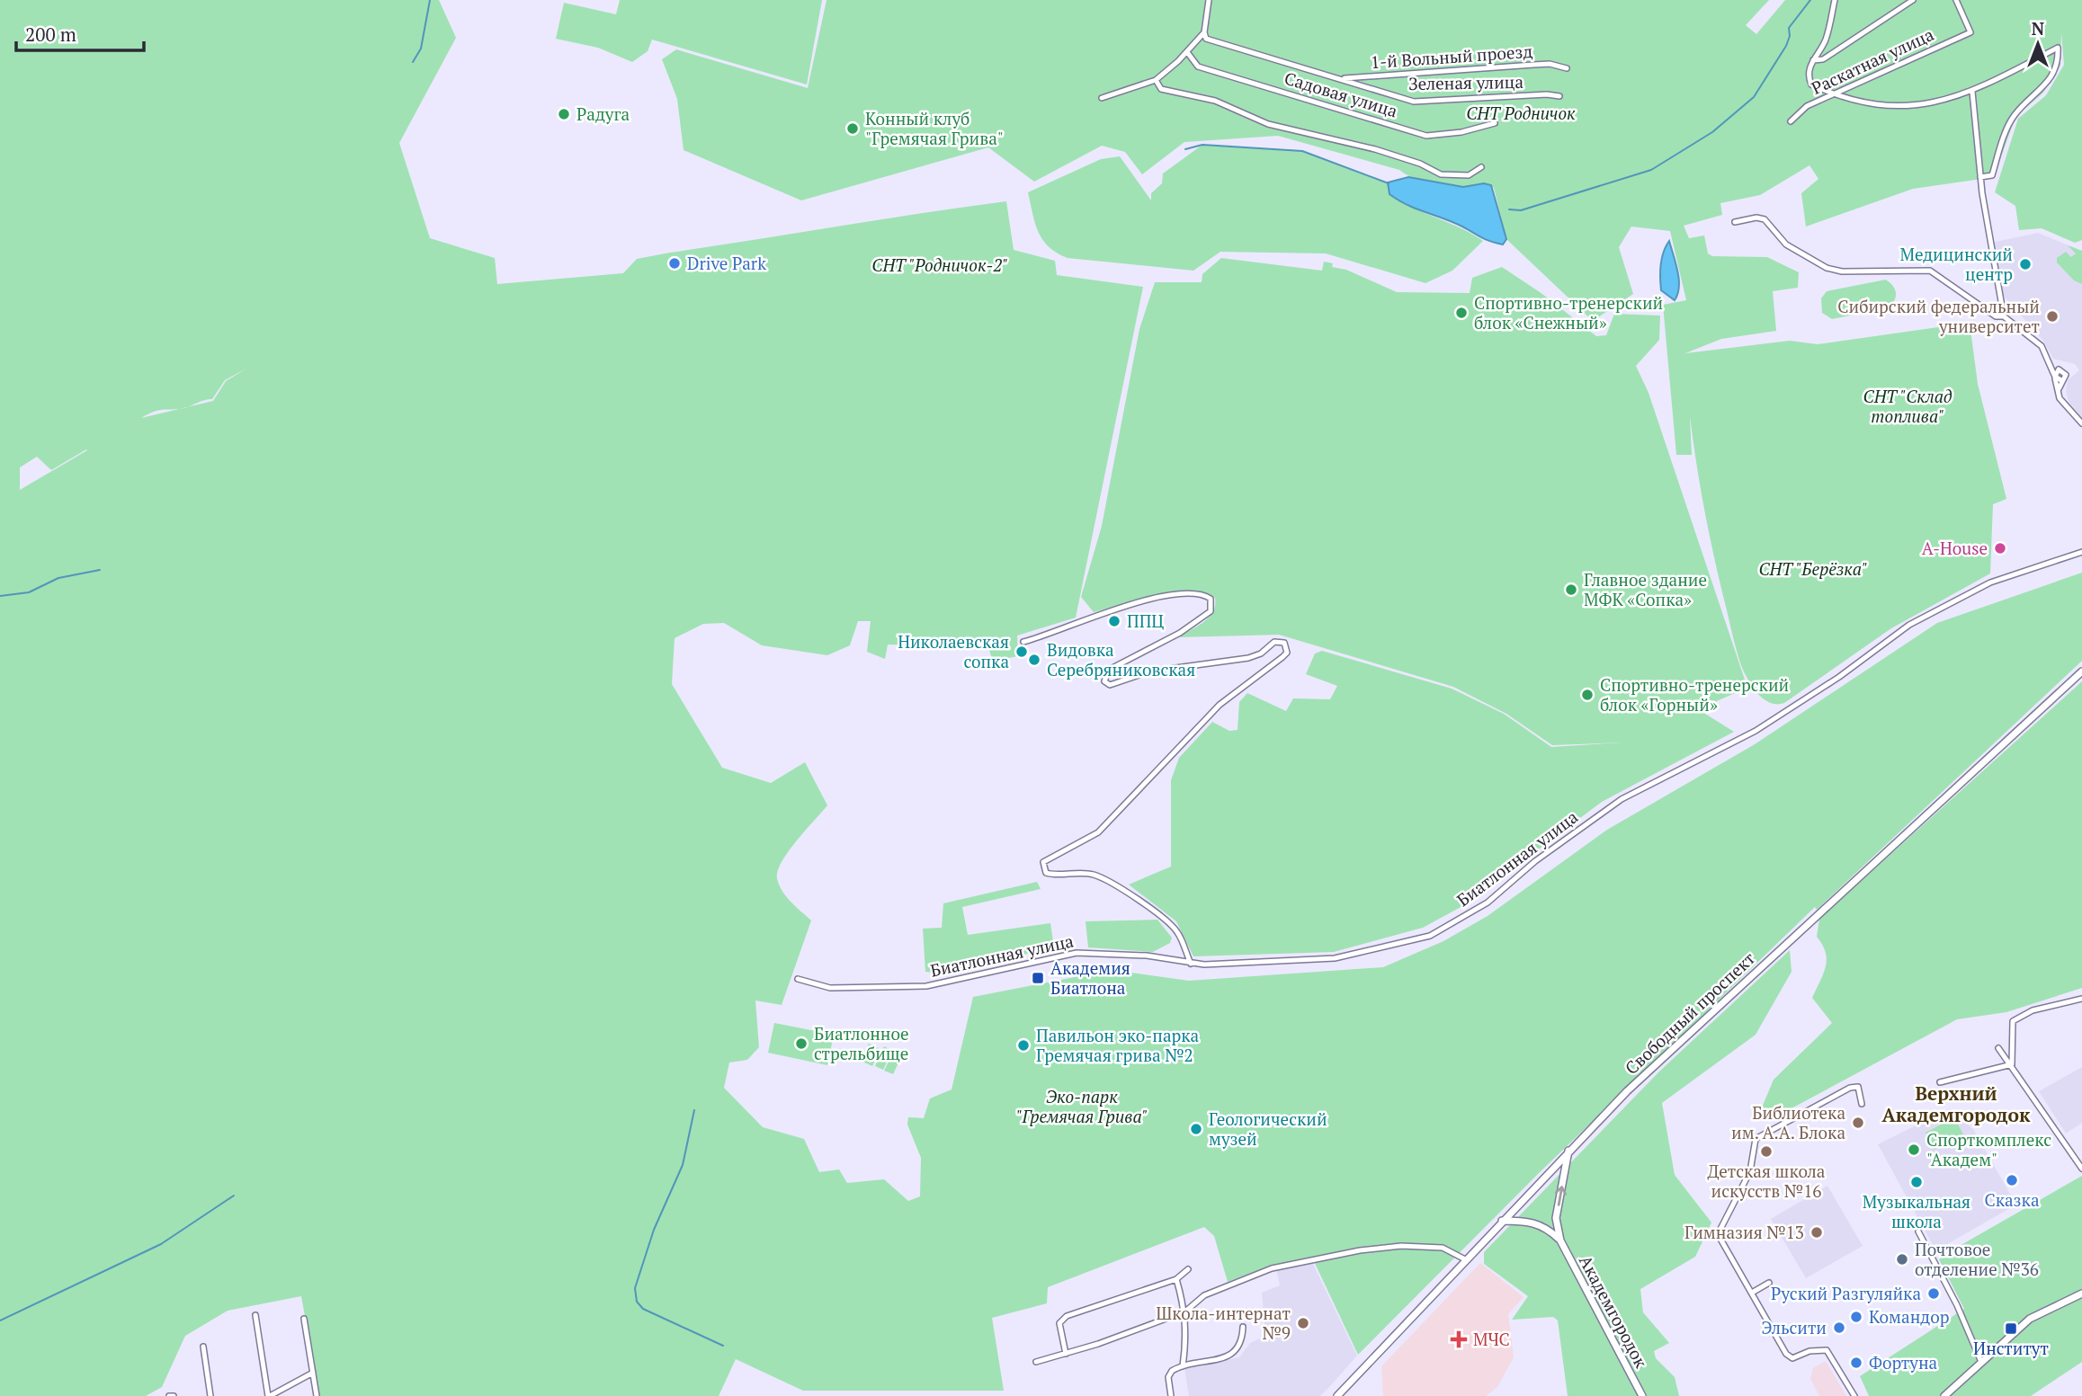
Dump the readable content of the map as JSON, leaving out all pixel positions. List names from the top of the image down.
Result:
{
  "streets": {
    "main road": ["Свободный проспект", "Академгородок"],
    "street": [
      "1-й Вольный проезд",
      "Раскатная улица",
      "Зеленая улица",
      "Садовая улица",
      "Биатлонная улица"
    ]
  },
  "crossings": [
    ["1-й Вольный проезд", "Зеленая улица"]
  ],
  "districts": ["Верхний Академгородок"],
  "parks": [
    "СНТ Родничок",
    "СНТ \"Родничок-2\"",
    "СНТ \"Склад топлива\"",
    "СНТ \"Берёзка\"",
    "Эко-парк \"Гремячая Грива\""
  ],
  "places": {
    "other": [
      "Радуга",
      "Конный клуб \"Гремячая Грива\"",
      "Drive Park",
      "Медицинский центр",
      "Спортивно-тренерский блок «Снежный»",
      "Сибирский федеральный университет",
      "A-House",
      "Главное здание МФК «Сопка»",
      "ППЦ",
      "Николаевская сопка",
      "Видовка Серебряниковская",
      "Спортивно-тренерский блок «Горный»",
      "Биатлонное стрельбище",
      "Павильон эко-парка Гремячая грива №2",
      "Библиотека им. А.А. Блока",
      "Геологический музей",
      "Спорткомплекс \"Академ\"",
      "Детская школа искусств №16",
      "Сказка",
      "Музыкальная школа",
      "Гимназия №13",
      "Почтовое отделение №36",
      "Руский Разгуляйка",
      "Командор",
      "Школа-интернат №9",
      "Эльсити",
      "Фортуна"
    ],
    "transit": ["Академия Биатлона", "Институт"],
    "health": ["МЧС"]
  },
  "scale_bar": "200 m",
  "north": "top"
}
